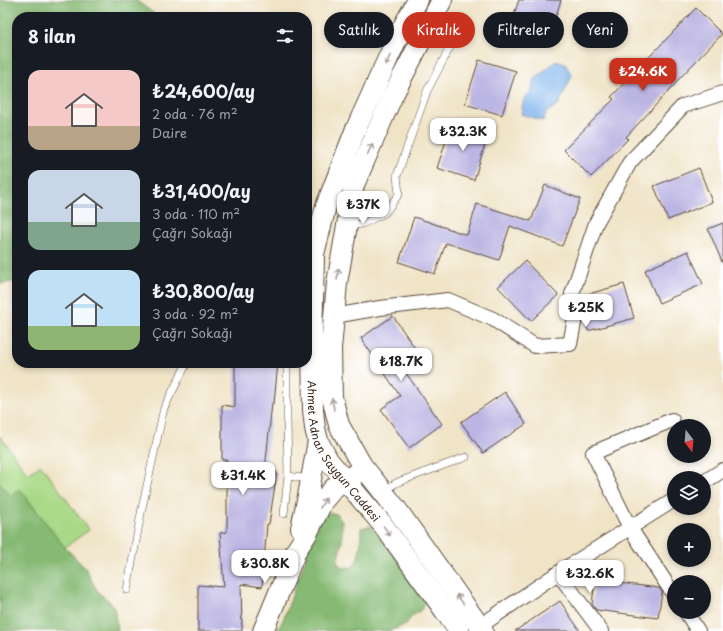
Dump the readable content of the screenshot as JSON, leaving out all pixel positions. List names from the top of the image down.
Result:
{
  "streets": {
    "main road": ["Ahmet Adnan Saygun Caddesi"]
  },
  "north": "bottom",
  "page": {
    "chip": [
      "Satılık",
      "Kiralık",
      "Filtreler",
      "Yeni"
    ],
    "heading": "8 ilan",
    "price": [
      "₺24.6K",
      "₺32.3K",
      "₺37K",
      "₺25K",
      "₺18.7K",
      "₺31.4K",
      "₺30.8K",
      "₺32.6K"
    ],
    "list": [
      {
        "name": "₺24,600/ay",
        "note": "2 oda · 76 m² · Daire"
      },
      {
        "name": "₺31,400/ay",
        "note": "3 oda · 110 m² · Çağrı Sokağı"
      },
      {
        "name": "₺30,800/ay",
        "note": "3 oda · 92 m² · Çağrı Sokağı"
      }
    ],
    "map_buttons": ["+", "−"]
  }
}
